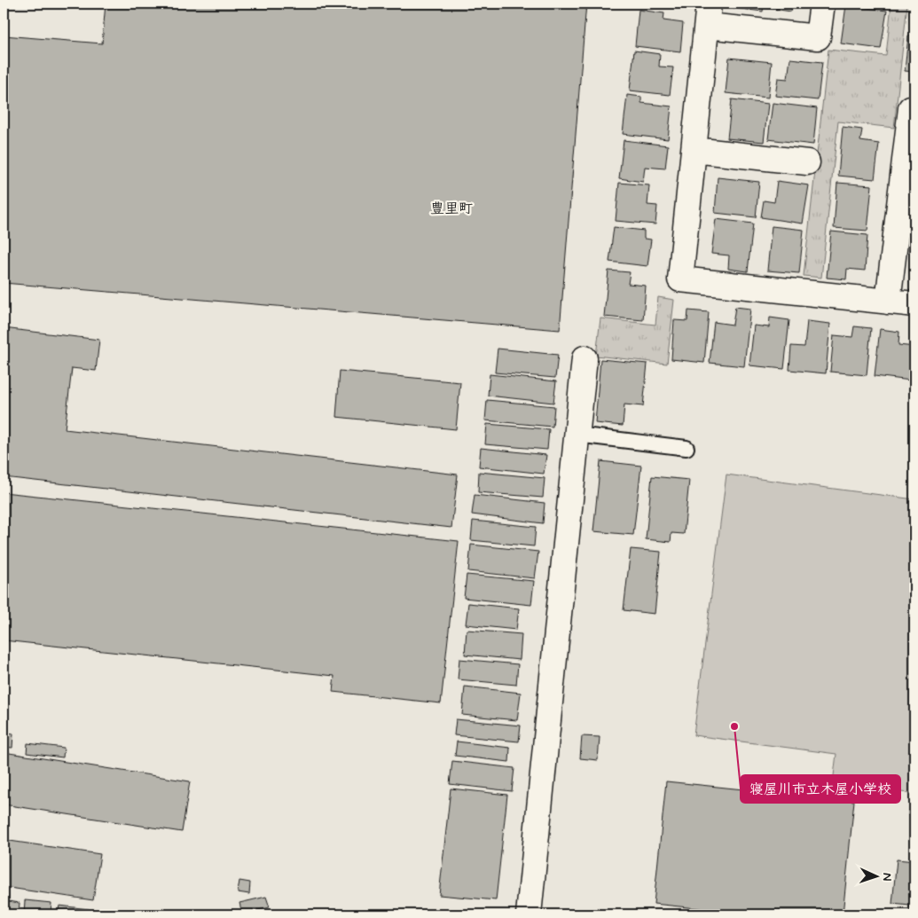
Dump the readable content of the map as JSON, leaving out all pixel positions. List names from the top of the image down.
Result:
{
  "districts": ["豊里町"],
  "places": ["寝屋川市立木屋小学校"],
  "north": "right"
}
